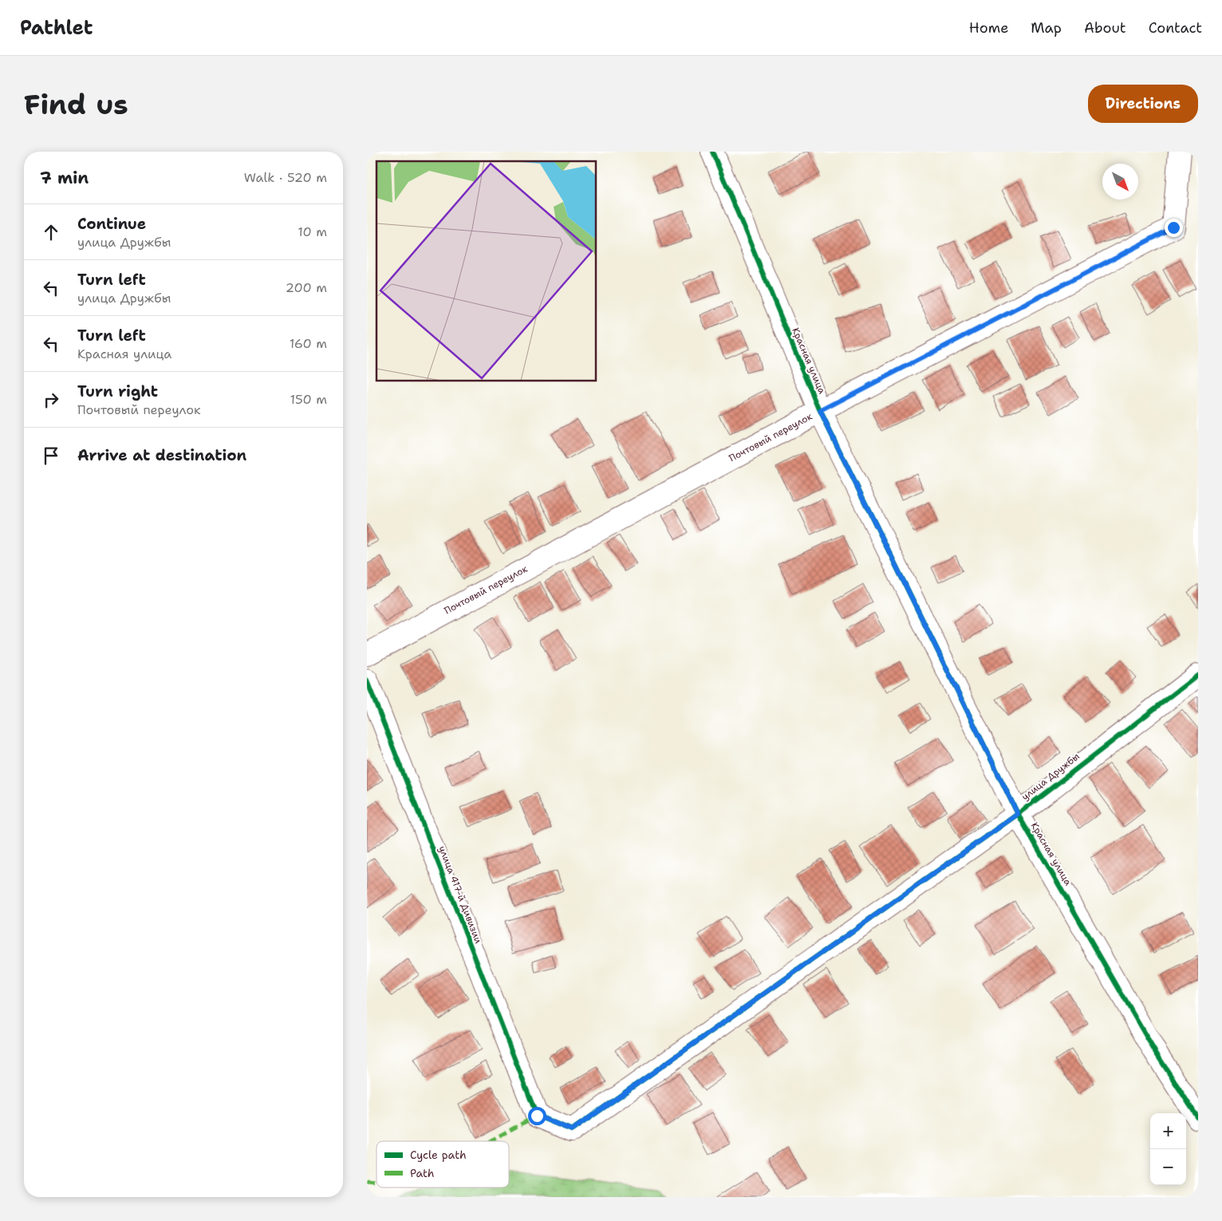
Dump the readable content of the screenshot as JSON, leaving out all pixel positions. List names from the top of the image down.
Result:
{
  "streets": {
    "street": [
      "Красная улица",
      "Почтовый переулок",
      "улица Дружбы",
      "улица 417-й Дивизии"
    ]
  },
  "crossings": [
    ["Красная улица", "Почтовый переулок"],
    ["Красная улица", "улица Дружбы"],
    ["улица Дружбы", "улица 417-й Дивизии"]
  ],
  "legend": ["Cycle path", "Path"],
  "north": "bottom right",
  "page": {
    "header": "Pathlet",
    "nav": [
      "Home",
      "Map",
      "About",
      "Contact"
    ],
    "buttons": "Directions",
    "title": "Find us",
    "heading": ["7 min", "Walk · 520 m"],
    "list": [
      ["Continue", "улица Дружбы", "10 m"],
      ["Turn left", "улица Дружбы", "200 m"],
      ["Turn left", "Красная улица", "160 m"],
      ["Turn right", "Почтовый переулок", "150 m"],
      "Arrive at destination"
    ],
    "map_buttons": ["+", "−"]
  }
}
